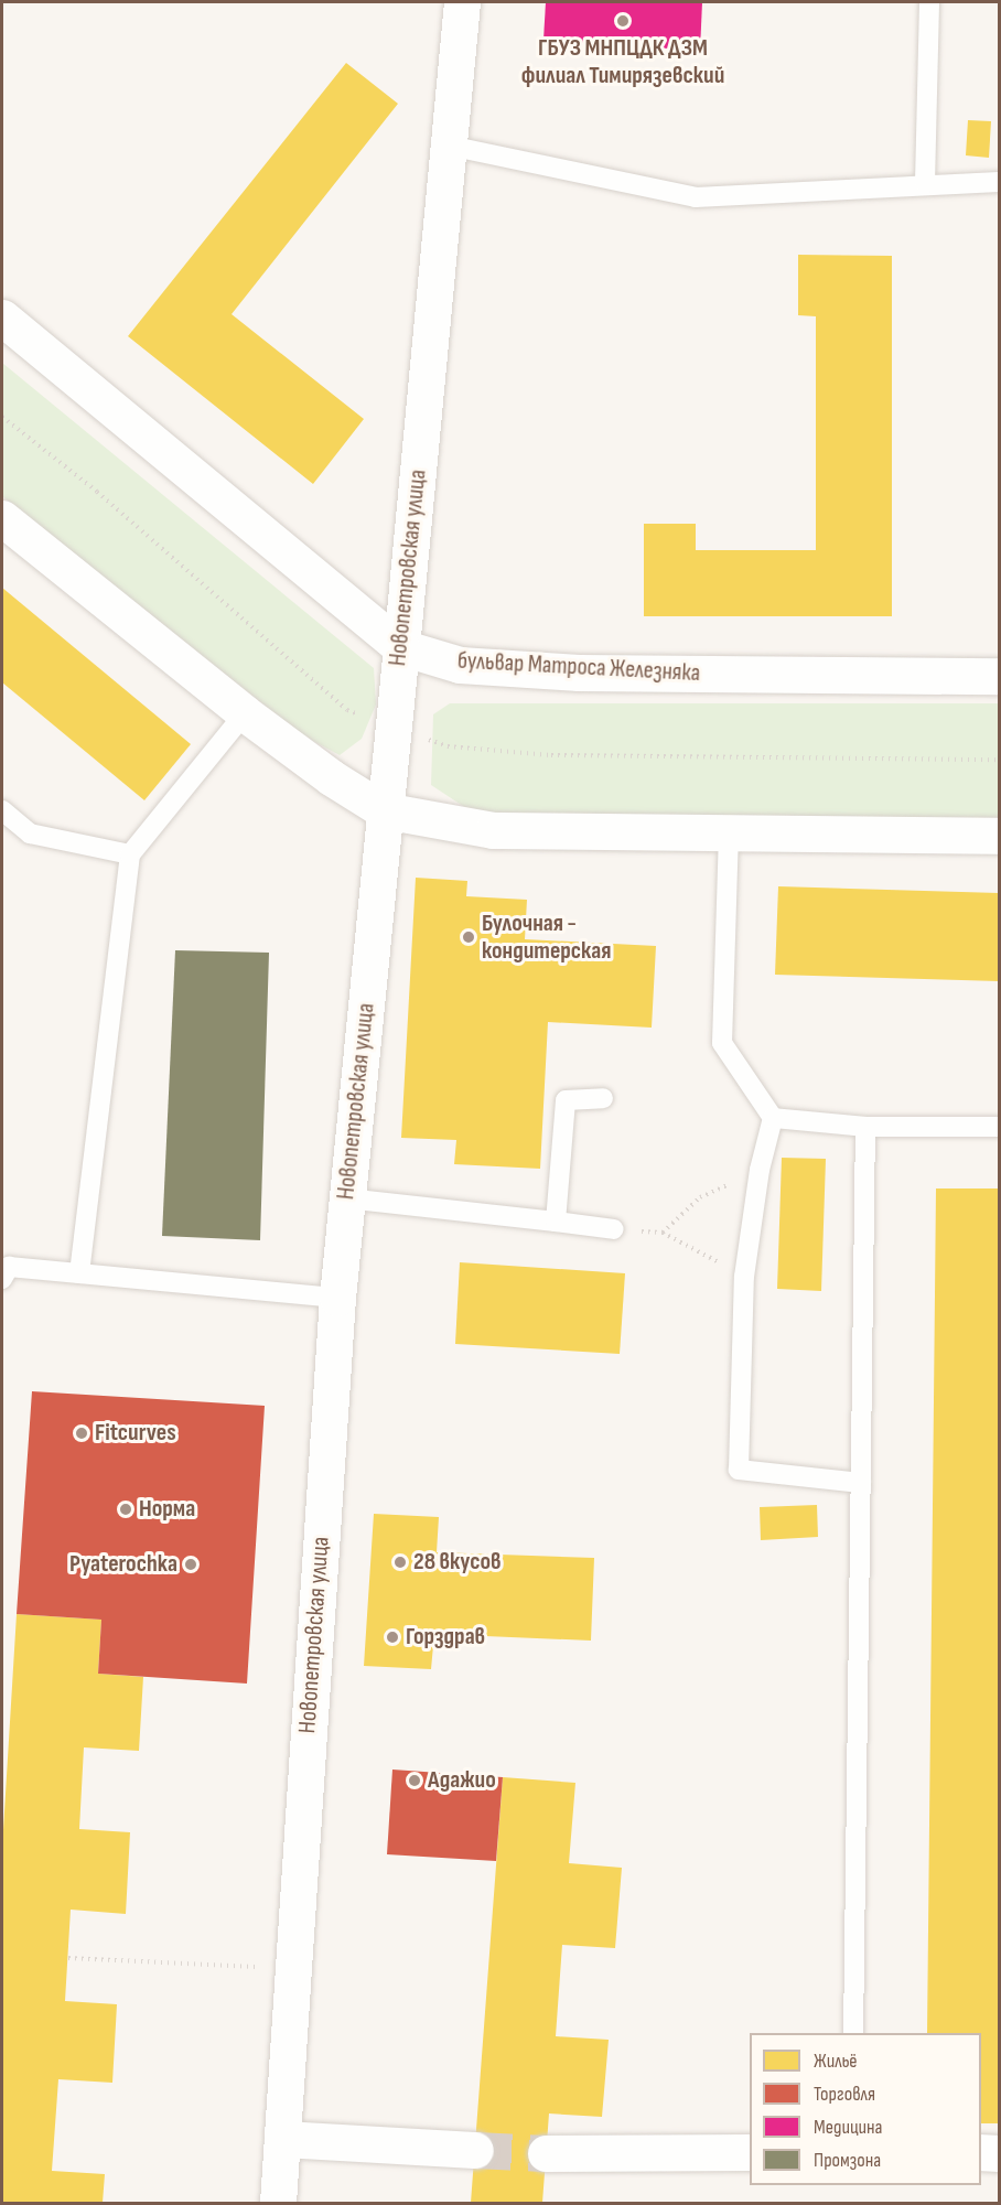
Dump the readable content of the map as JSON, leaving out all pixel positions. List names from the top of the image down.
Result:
{
  "streets": {
    "street": ["Новопетровская улица", "бульвар Матроса Железняка"]
  },
  "crossings": [
    ["Новопетровская улица", "бульвар Матроса Железняка"]
  ],
  "places": [
    "ГБУЗ МНПЦДК ДЗМ филиал Тимирязевский",
    "Булочная - кондитерская",
    "Fitcurves",
    "Норма",
    "28 вкусов",
    "Pyaterochka",
    "Горздрав",
    "Адажио"
  ],
  "legend": [
    "Жильё",
    "Торговля",
    "Медицина",
    "Промзона"
  ]
}
